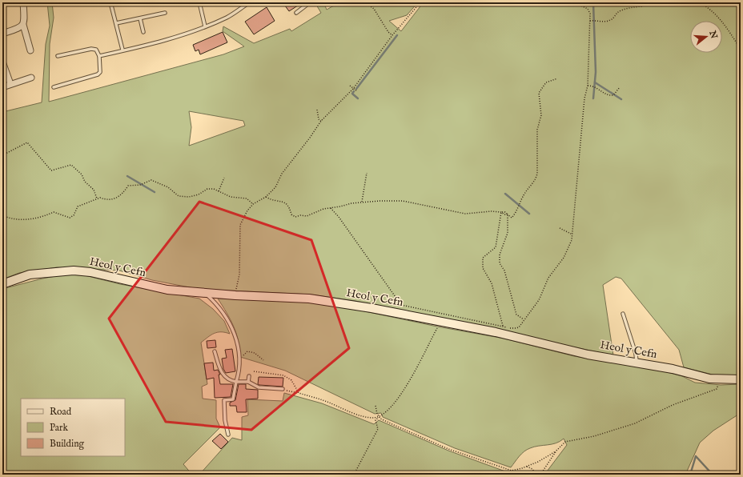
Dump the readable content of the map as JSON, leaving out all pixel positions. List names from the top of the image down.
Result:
{
  "streets": {
    "street": ["Heol y Cefn"]
  },
  "legend": ["Road", "Park", "Building"],
  "north": "right"
}
